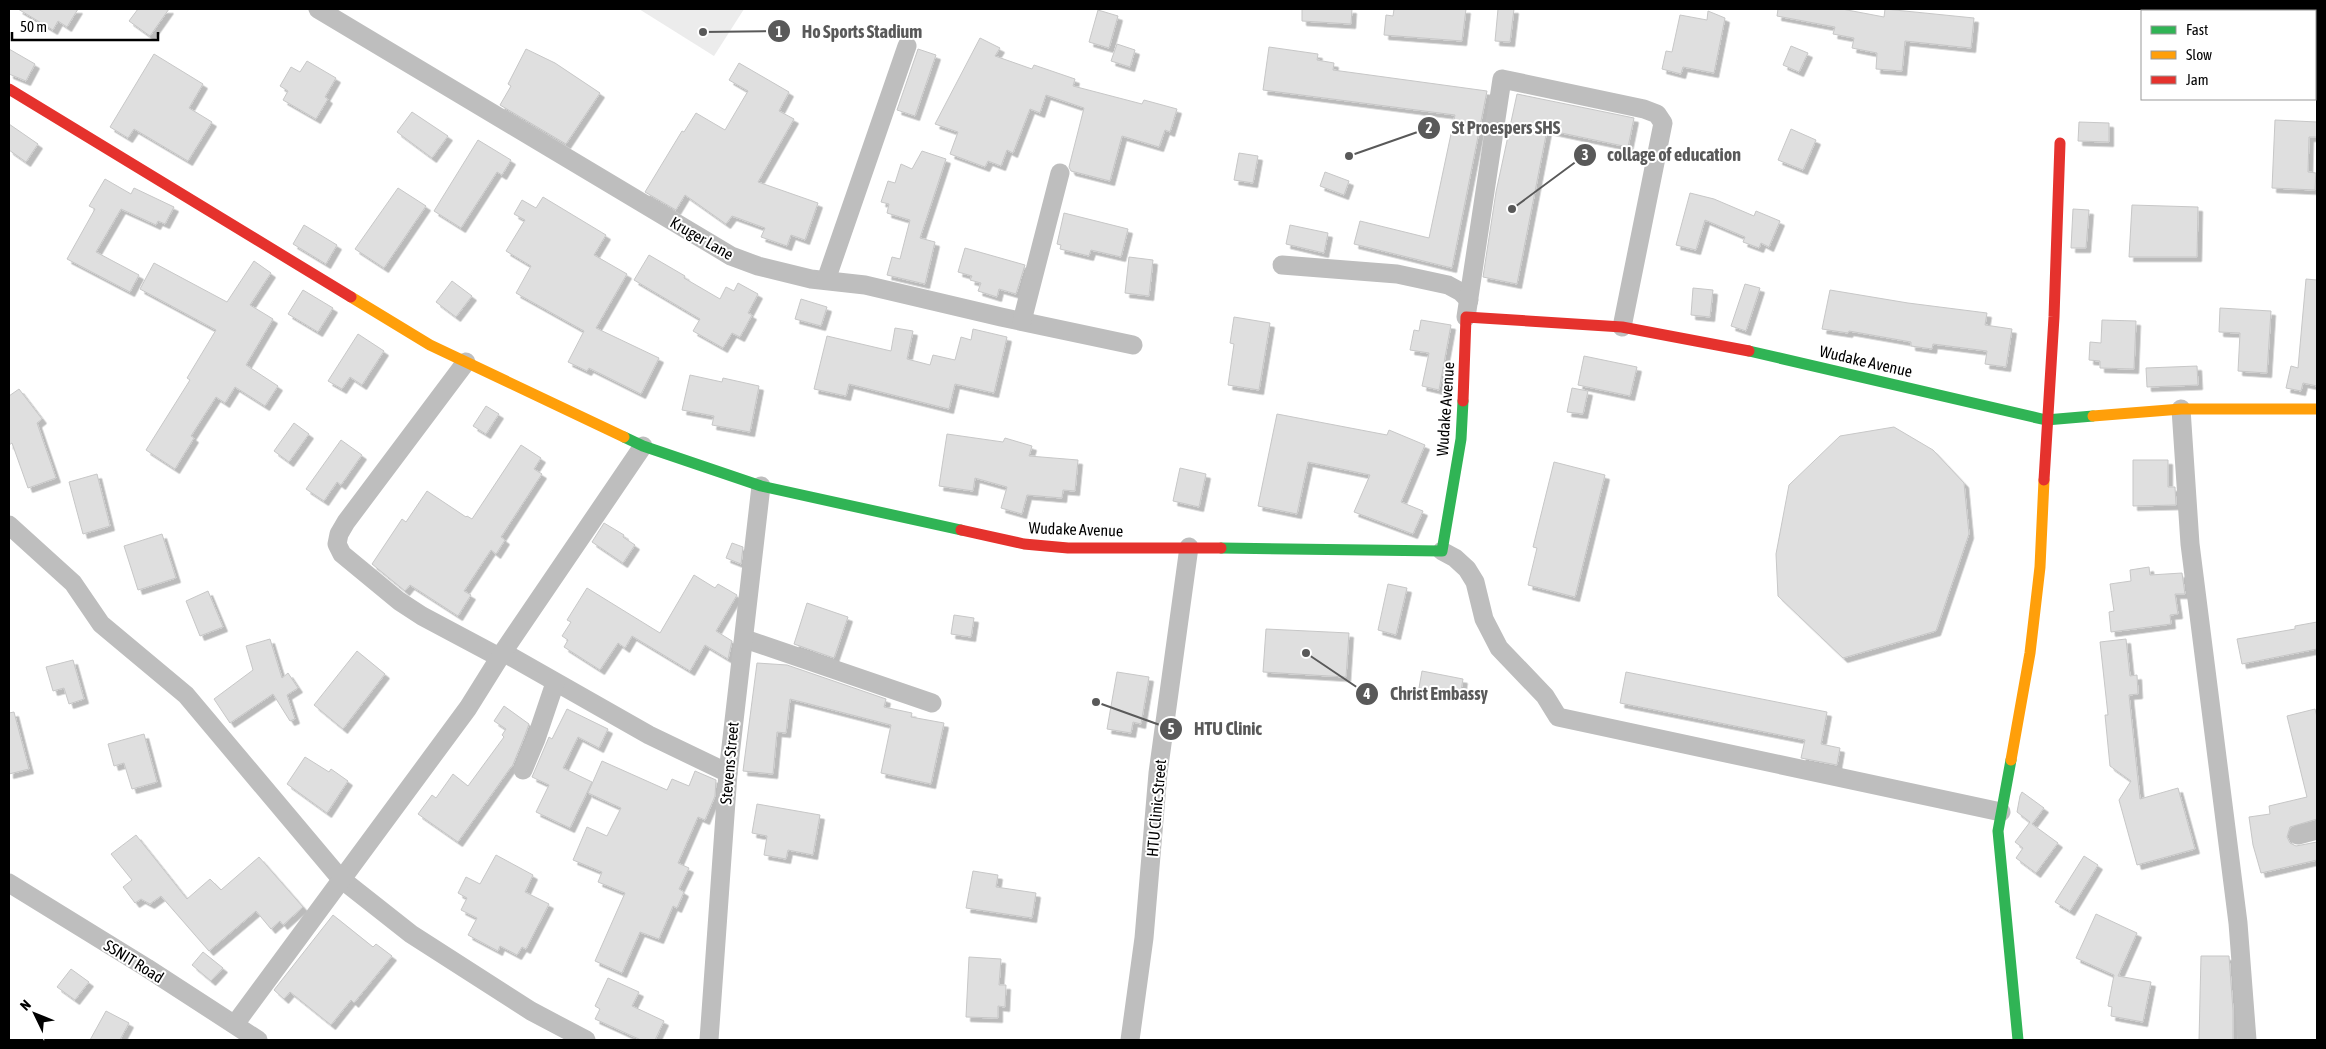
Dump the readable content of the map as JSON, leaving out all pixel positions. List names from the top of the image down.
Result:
{
  "streets": {
    "street": [
      "Kruger Lane",
      "Wudake Avenue",
      "Stevens Street",
      "HTU Clinic Street",
      "SSNIT Road"
    ]
  },
  "crossings": [
    ["Wudake Avenue", "Stevens Street"],
    ["Wudake Avenue", "HTU Clinic Street"]
  ],
  "places": [
    "Ho Sports Stadium",
    "St Proespers SHS",
    "collage of education",
    "Christ Embassy",
    "HTU Clinic"
  ],
  "legend": ["Fast", "Slow", "Jam"],
  "scale_bar": "50 m",
  "north": "top left"
}
